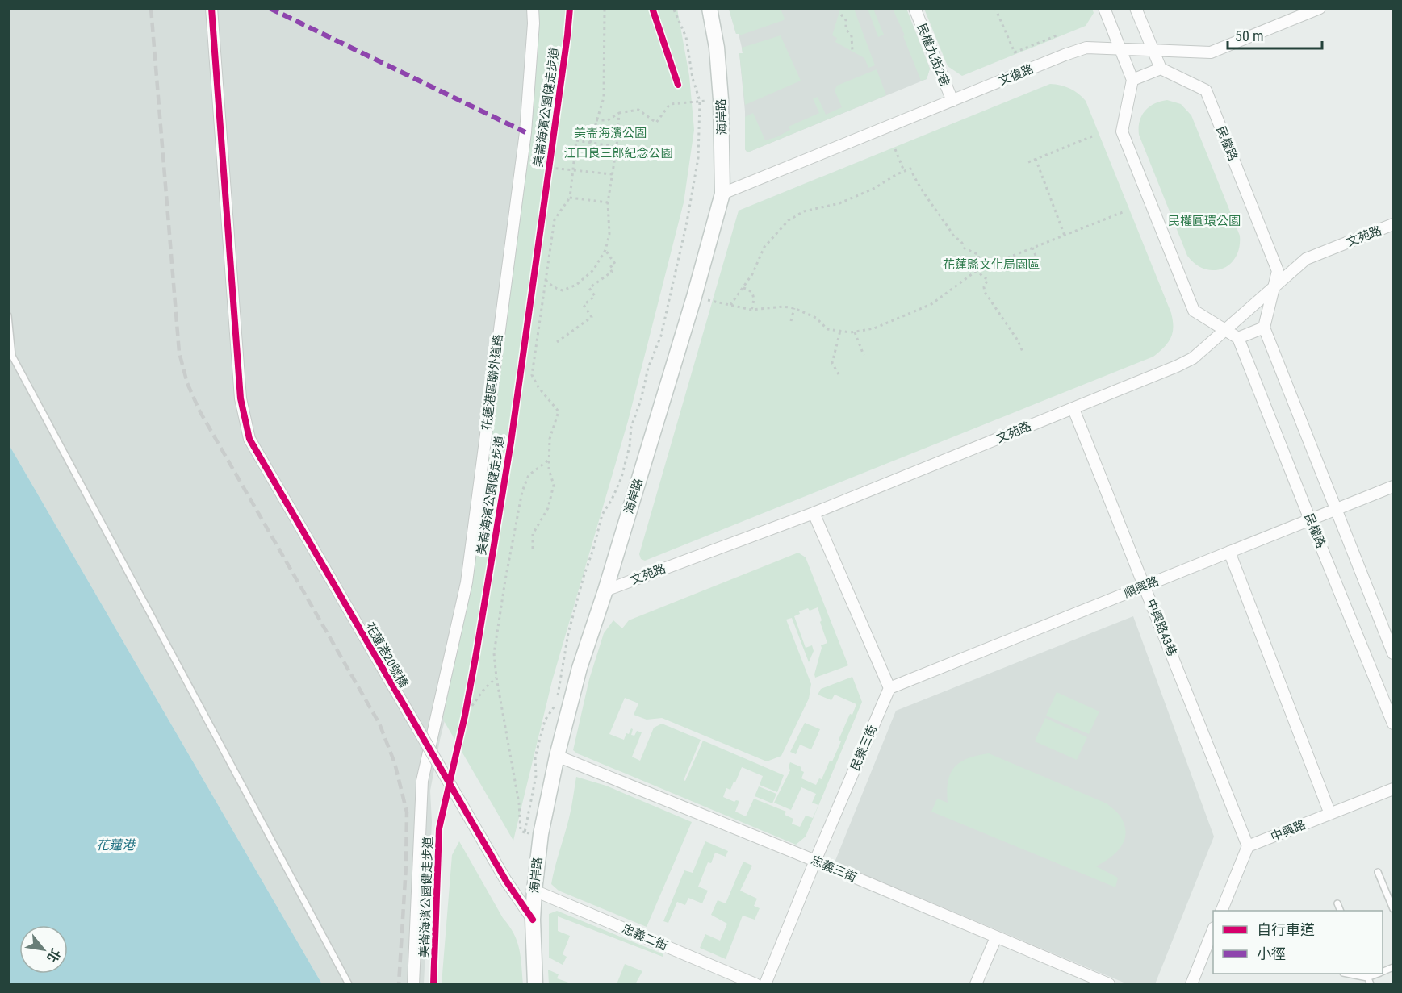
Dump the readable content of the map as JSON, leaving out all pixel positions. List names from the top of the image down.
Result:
{
  "streets": {
    "main road": ["海岸路"],
    "street": [
      "民權九街2巷",
      "文復路",
      "民權路",
      "文苑路",
      "花蓮港區聯外道路",
      "順興路",
      "中興路43巷",
      "花蓮港20號橋",
      "民樂三街",
      "中興路",
      "忠義三街",
      "忠義二街"
    ],
    "cycle path": ["美崙海濱公園健走步道"]
  },
  "crossings": [
    ["民權九街2巷", "文復路"],
    ["文復路", "海岸路"],
    ["海岸路", "文苑路"],
    ["海岸路", "花蓮港20號橋"],
    ["海岸路", "忠義三街"],
    ["海岸路", "忠義二街"],
    ["民權路", "文苑路"],
    ["民權路", "順興路"],
    ["文苑路", "中興路43巷"],
    ["順興路", "中興路43巷"],
    ["順興路", "民樂三街"],
    ["中興路43巷", "中興路"],
    ["民樂三街", "忠義三街"]
  ],
  "water": ["花蓮港"],
  "parks": [
    "美崙海濱公園",
    "江口良三郎紀念公園",
    "民權圓環公園",
    "花蓮縣文化局園區"
  ],
  "legend": ["自行車道", "小徑"],
  "scale_bar": "50 m",
  "north": "bottom right"
}
